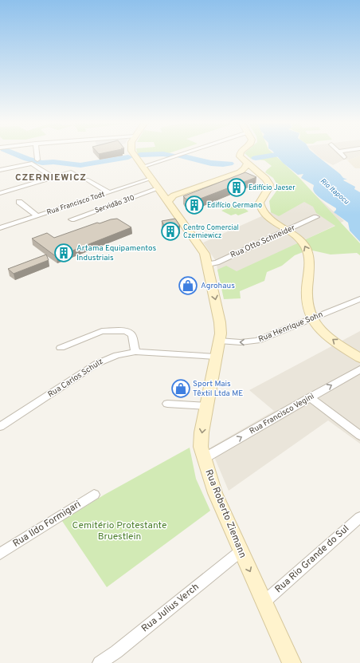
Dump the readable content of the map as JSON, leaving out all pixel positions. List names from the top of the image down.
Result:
{
  "streets": {
    "main road": ["Rua Roberto Ziemann"],
    "street": [
      "Rua Francisco Todt",
      "Servidão 310",
      "Rua Otto Schneider",
      "Rua Henrique Sohn",
      "Rua Carlos Schulz",
      "Rua Francisco Vegini",
      "Rua Ildo Formigari",
      "Rua Rio Grande do Sul",
      "Rua Julius Verch"
    ]
  },
  "crossings": [
    ["Rua Francisco Todt", "Servidão 310"],
    ["Rua Francisco Todt", "Rua Roberto Ziemann"],
    ["Servidão 310", "Rua Roberto Ziemann"],
    ["Rua Otto Schneider", "Rua Roberto Ziemann"],
    ["Rua Henrique Sohn", "Rua Roberto Ziemann"],
    ["Rua Carlos Schulz", "Rua Roberto Ziemann"],
    ["Rua Francisco Vegini", "Rua Roberto Ziemann"],
    ["Rua Roberto Ziemann", "Rua Rio Grande do Sul"],
    ["Rua Roberto Ziemann", "Rua Julius Verch"]
  ],
  "one_way": ["Rua Henrique Sohn", "Rua Francisco Vegini"],
  "districts": ["CZERNIEWICZ"],
  "water": ["Rio Itapocu"],
  "parks": ["Cemitério Protestante Bruestlein"],
  "places": {
    "building": [
      "Edifício Jaeser",
      "Edifício Germano",
      "Centro Comercial Czerniewicz",
      "Artama Equipamentos Industriais"
    ],
    "shop": ["Agrohaus", "Sport Mais Têxtil Ltda ME"]
  }
}
